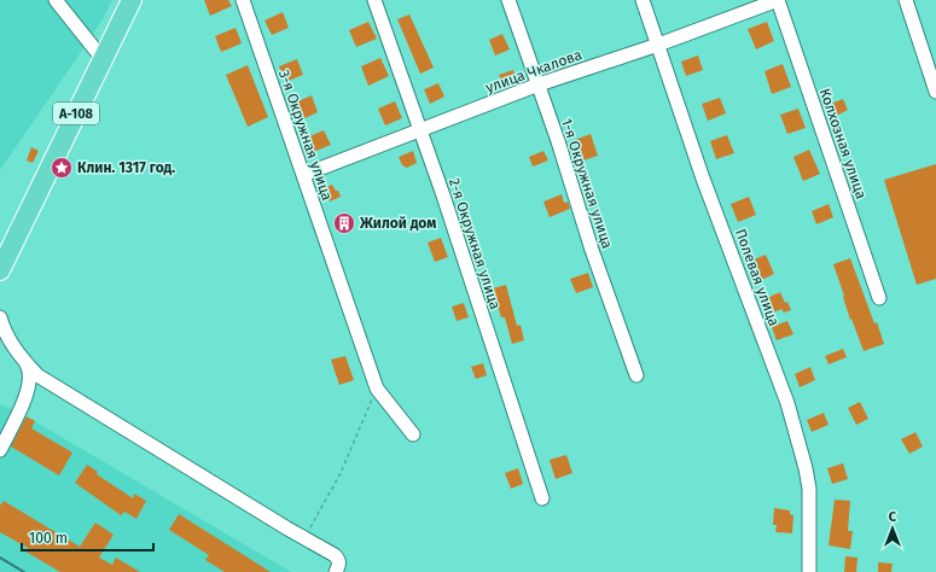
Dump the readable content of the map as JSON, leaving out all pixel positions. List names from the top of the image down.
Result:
{
  "streets": {
    "highway": ["А-108"],
    "street": [
      "улица Чкалова",
      "3-я Окружная улица",
      "Колхозная улица",
      "1-я Окружная улица",
      "2-я Окружная улица",
      "Полевая улица"
    ]
  },
  "crossings": [
    ["улица Чкалова", "3-я Окружная улица"],
    ["улица Чкалова", "Колхозная улица"],
    ["улица Чкалова", "1-я Окружная улица"],
    ["улица Чкалова", "2-я Окружная улица"],
    ["улица Чкалова", "Полевая улица"]
  ],
  "places": {
    "place": ["Клин. 1317 год."],
    "building": ["Жилой дом"]
  },
  "scale_bar": "100 m",
  "north": "top"
}
